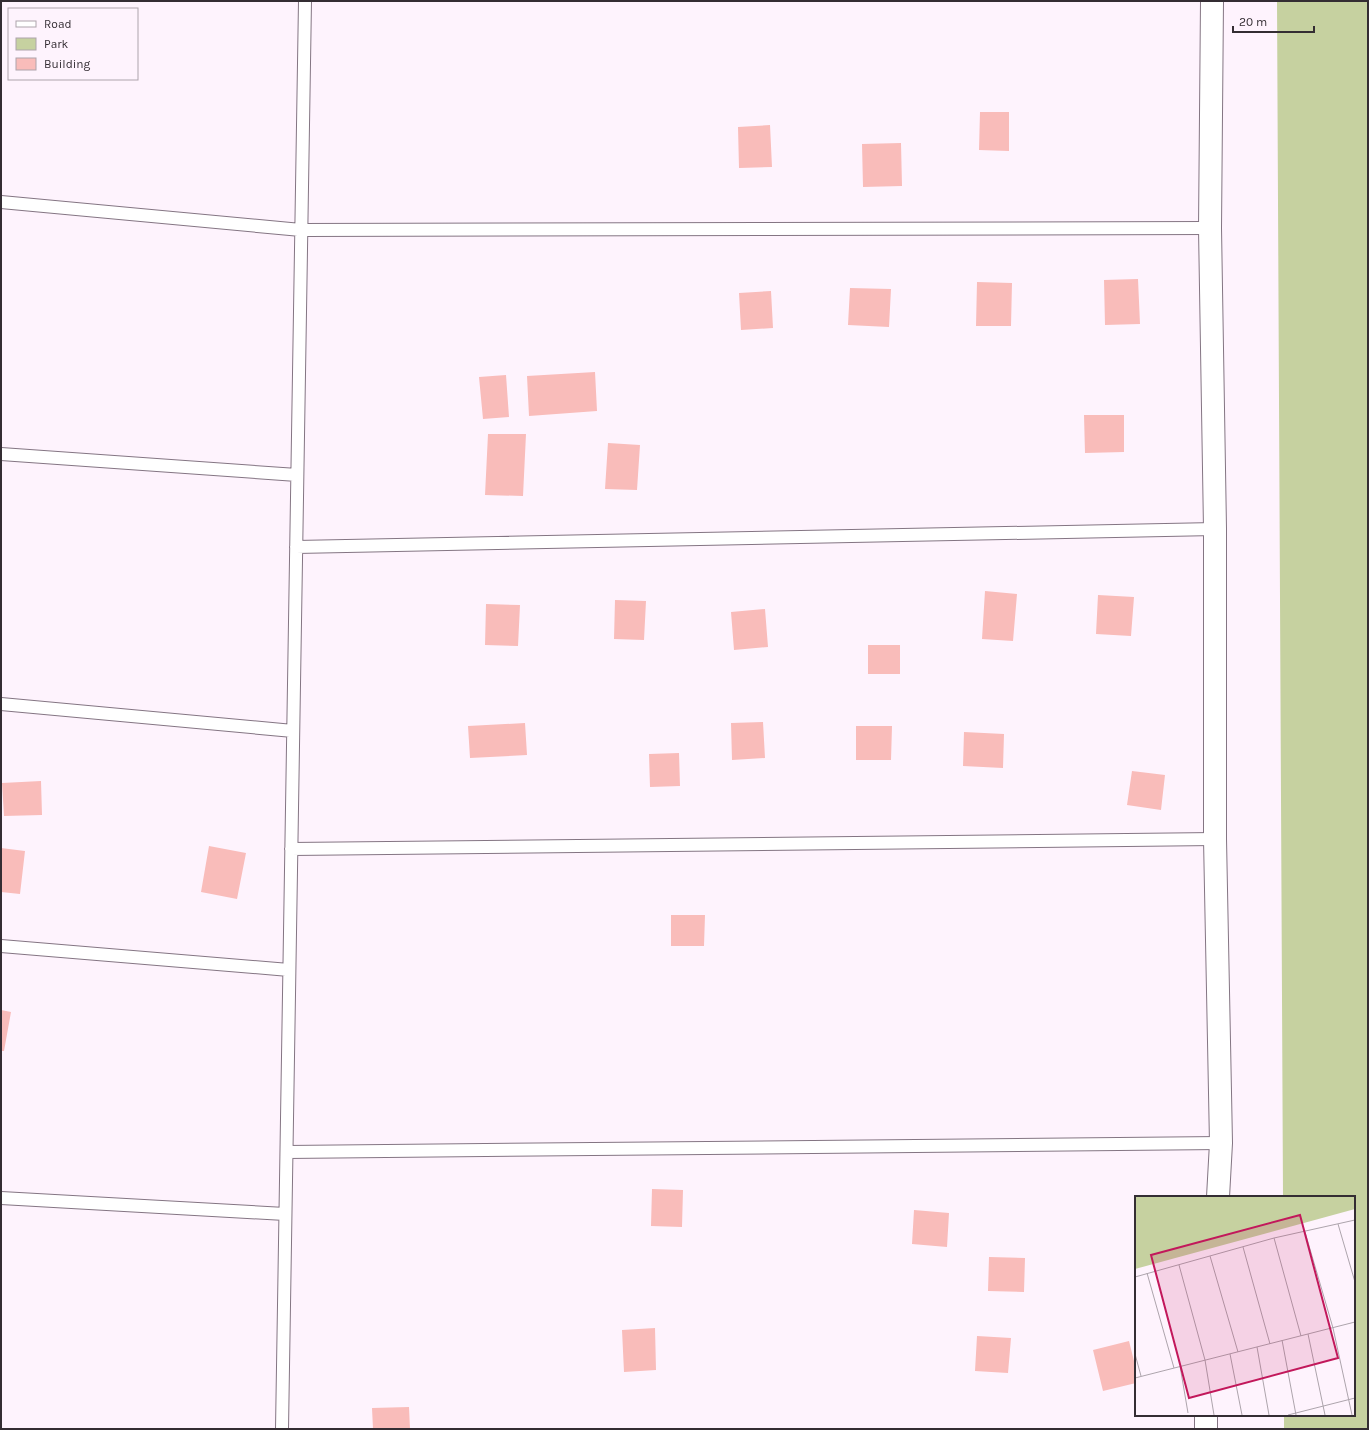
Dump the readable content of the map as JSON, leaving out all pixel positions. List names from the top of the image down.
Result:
{
  "legend": ["Road", "Park", "Building"],
  "scale_bar": "20 m"
}
